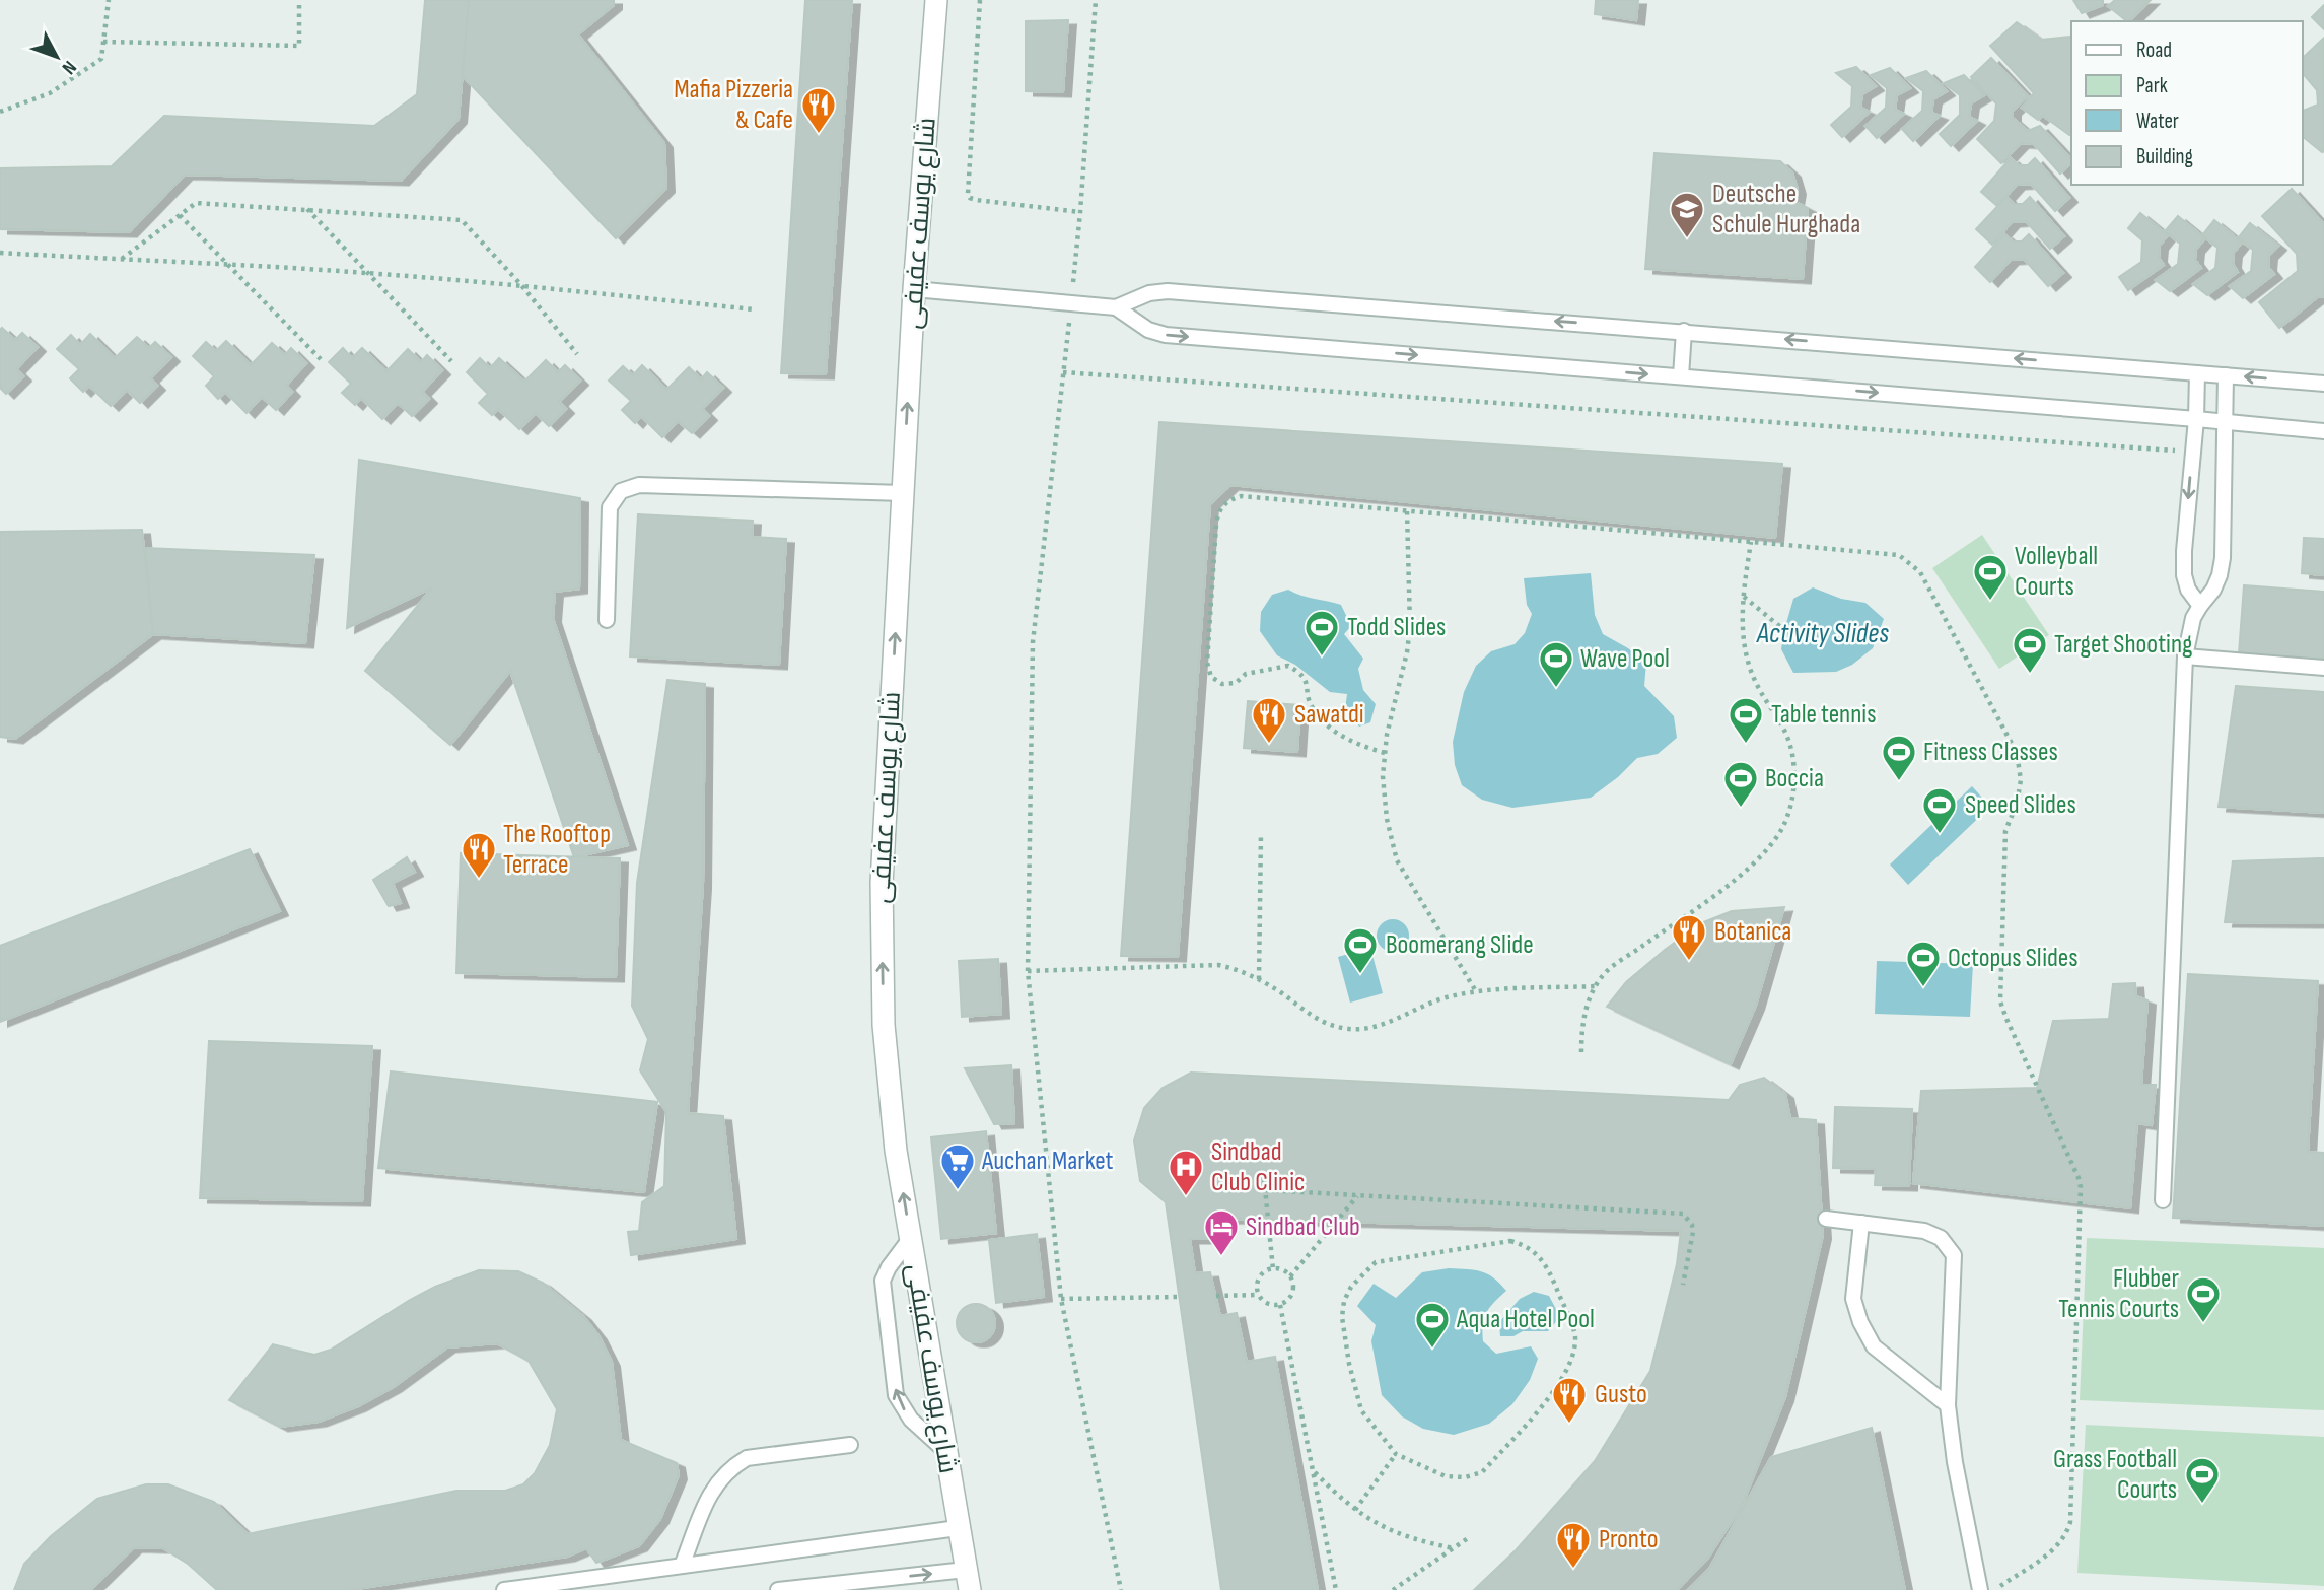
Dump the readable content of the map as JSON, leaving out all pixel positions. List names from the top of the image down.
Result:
{
  "streets": {
    "street": ["شارع يوسف عفيفى"]
  },
  "one_way": ["شارع يوسف عفيفى"],
  "water": ["Activity Slides"],
  "places": {
    "restaurant": [
      "Mafia Pizzeria & Cafe",
      "Sawatdi",
      "The Rooftop Terrace",
      "Botanica",
      "Gusto",
      "Pronto"
    ],
    "school or university": ["Deutsche Schule Hurghada"],
    "sports": [
      "Volleyball Courts",
      "Todd Slides",
      "Target Shooting",
      "Wave Pool",
      "Table tennis",
      "Fitness Classes",
      "Boccia",
      "Speed Slides",
      "Boomerang Slide",
      "Octopus Slides",
      "Flubber Tennis Courts",
      "Aqua Hotel Pool",
      "Grass Football Courts"
    ],
    "supermarket": ["Auchan Market"],
    "hospital": ["Sindbad Club Clinic"],
    "hotel": ["Sindbad Club"]
  },
  "legend": [
    "Road",
    "Park",
    "Water",
    "Building"
  ],
  "north": "bottom right"
}
